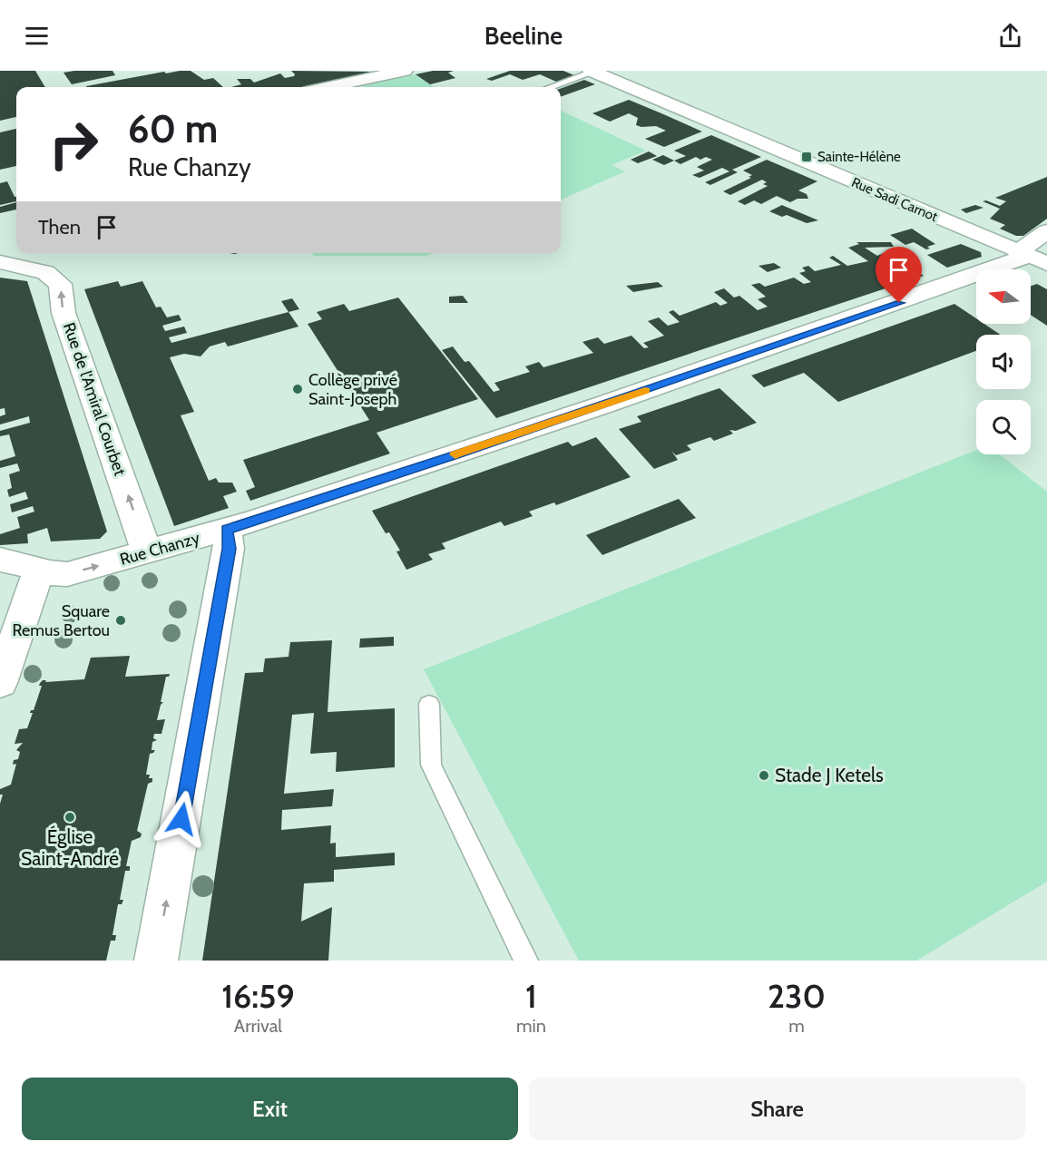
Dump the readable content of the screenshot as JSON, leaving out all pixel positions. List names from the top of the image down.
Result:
{
  "streets": {
    "street": ["Rue Sadi Carnot", "Rue de l'Amiral Courbet", "Rue Chanzy"]
  },
  "crossings": [
    ["Rue Sadi Carnot", "Rue Chanzy"],
    ["Rue de l'Amiral Courbet", "Rue Chanzy"]
  ],
  "one_way": ["Rue de l'Amiral Courbet"],
  "places": {
    "transit": ["Sainte-Hélène"],
    "other": [
      "Collège privé Saint-Joseph",
      "Square Remus Bertou",
      "Stade J Ketels",
      "Église Saint-André"
    ]
  },
  "north": "left",
  "page": {
    "header": "Beeline",
    "turn": ["60 m", "Rue Chanzy"],
    "then": "Then",
    "eta": [
      "16:59",
      "Arrival",
      "1",
      "min",
      "230",
      "m"
    ],
    "buttons": ["Exit", "Share"]
  }
}
